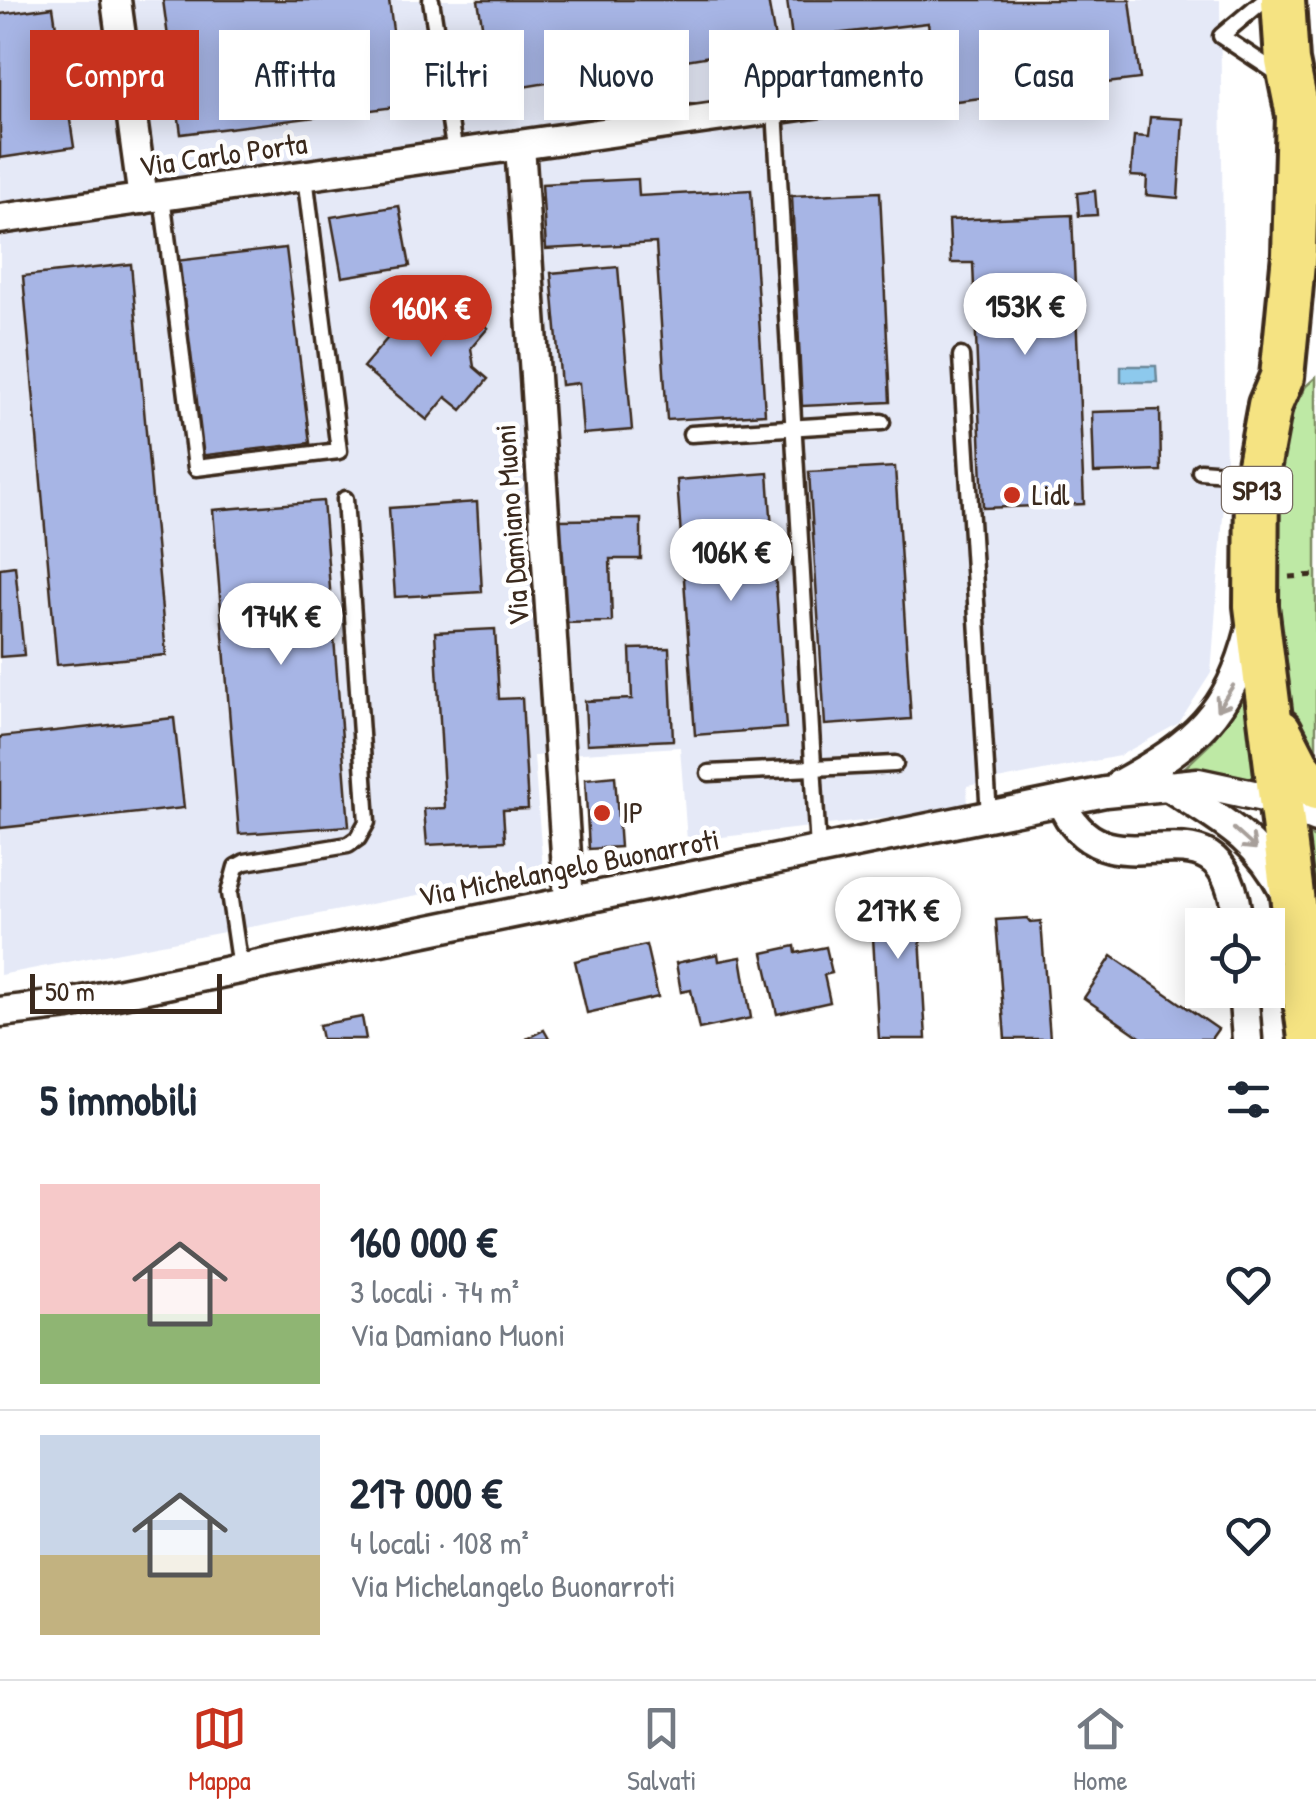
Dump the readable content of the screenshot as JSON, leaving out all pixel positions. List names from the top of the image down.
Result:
{
  "streets": {
    "main road": ["SP13"],
    "street": ["Via Carlo Porta", "Via Damiano Muoni", "Via Michelangelo Buonarroti"]
  },
  "crossings": [
    ["Via Carlo Porta", "Via Damiano Muoni"],
    ["SP13", "Via Michelangelo Buonarroti"],
    ["Via Damiano Muoni", "Via Michelangelo Buonarroti"]
  ],
  "places": ["Lidl", "IP"],
  "scale_bar": "50 m",
  "page": {
    "chip": [
      "Compra",
      "Affitta",
      "Filtri",
      "Nuovo",
      "Appartamento",
      "Casa"
    ],
    "price": [
      "153K €",
      "160K €",
      "106K €",
      "174K €",
      "217K €"
    ],
    "scale": "50 m",
    "heading": "5 immobili",
    "list": [
      {
        "name": "160 000 €",
        "note": "3 locali · 74 m² · Via Damiano Muoni"
      },
      {
        "name": "217 000 €",
        "note": "4 locali · 108 m² · Via Michelangelo Buonarroti"
      }
    ],
    "tabs": ["Mappa", "Salvati", "Home"]
  }
}
